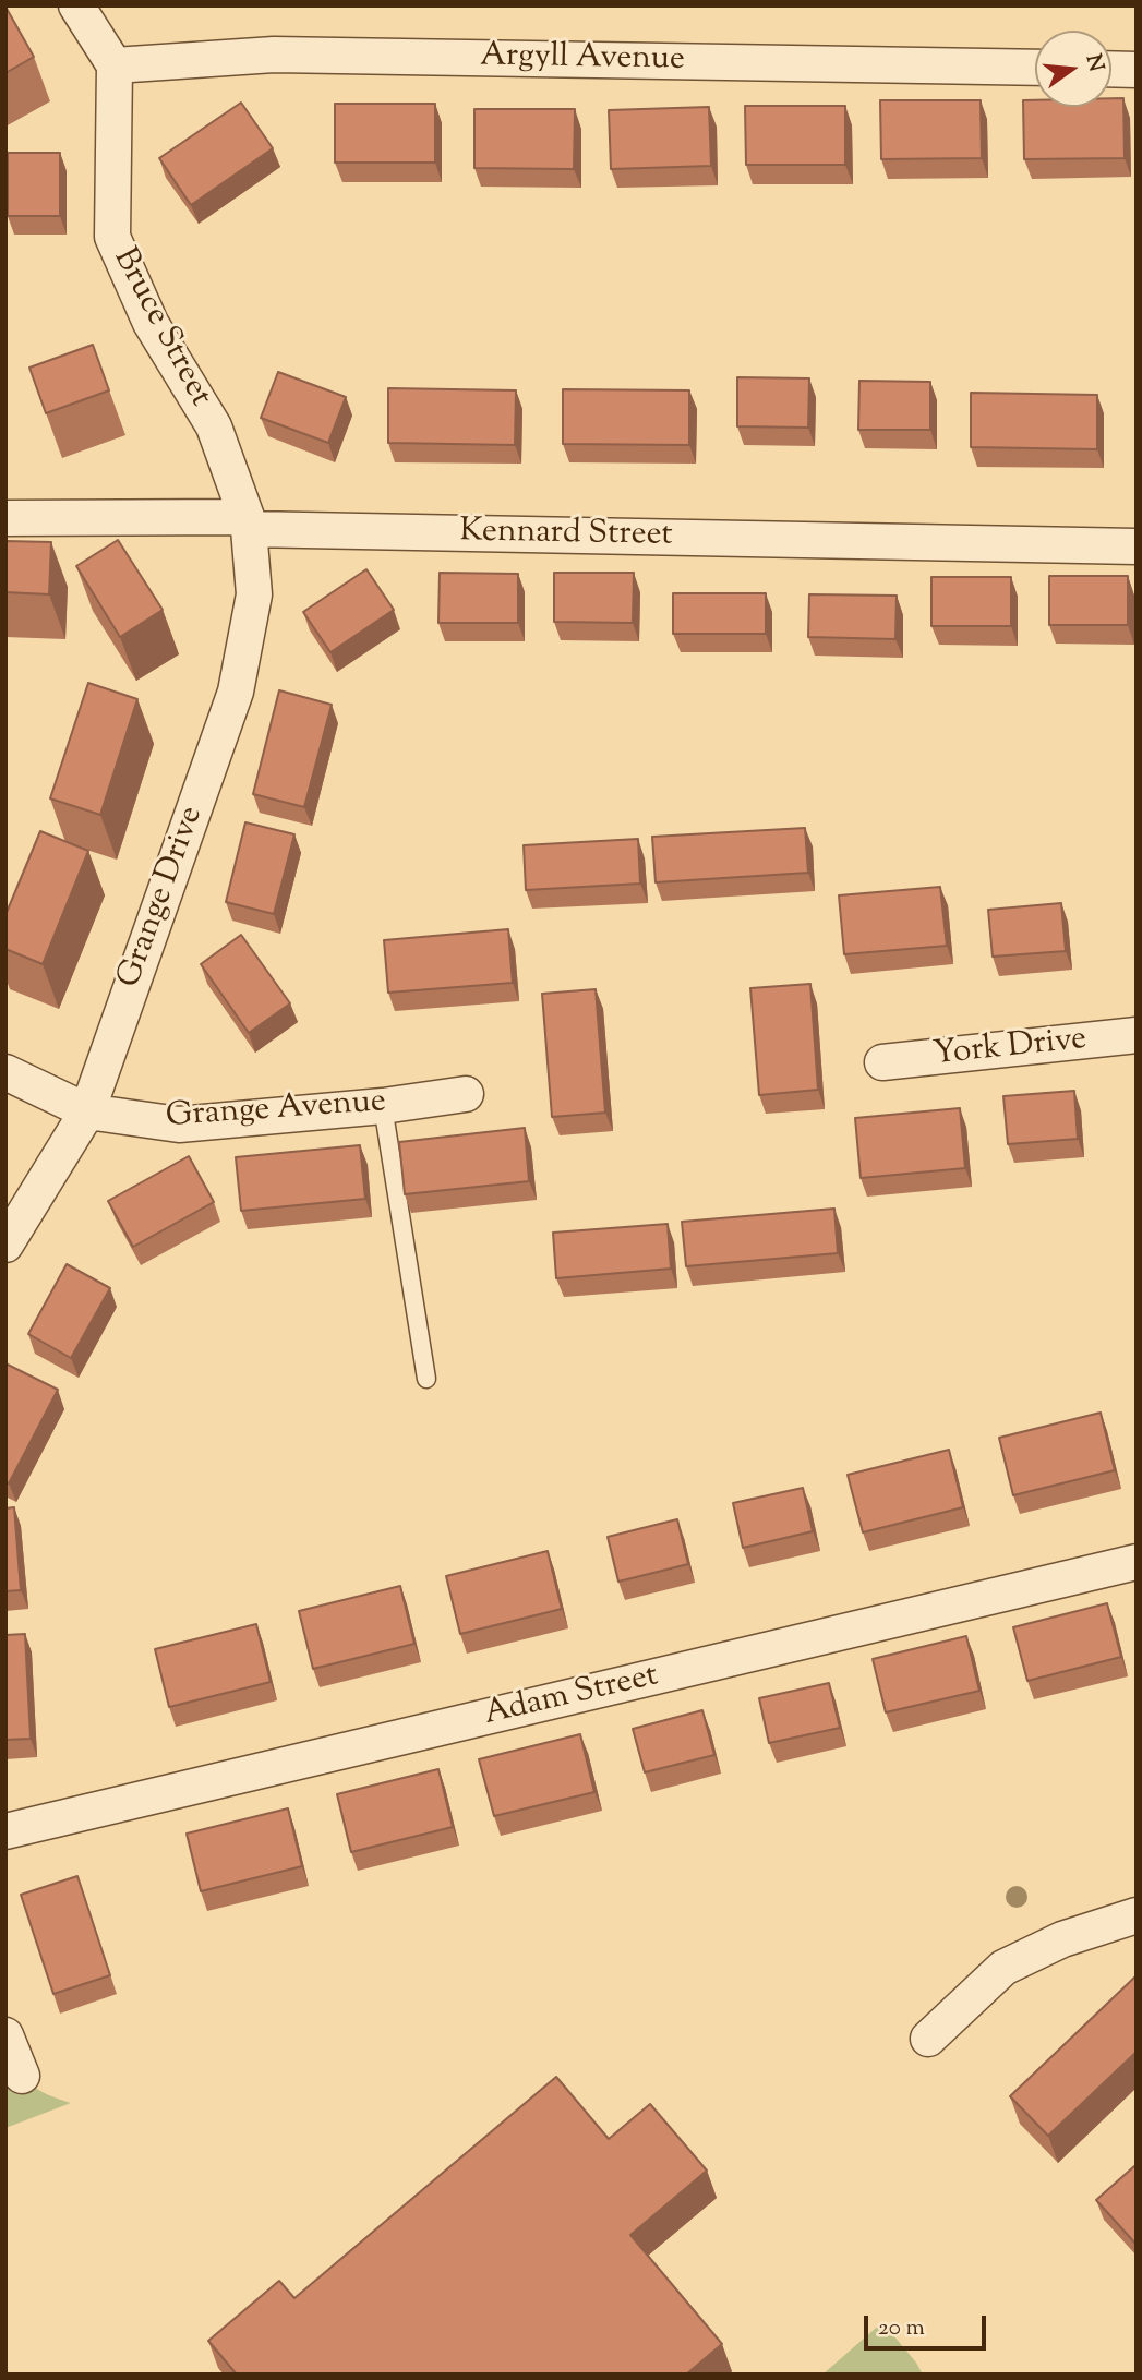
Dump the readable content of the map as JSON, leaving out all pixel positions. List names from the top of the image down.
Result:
{
  "streets": {
    "street": [
      "Argyll Avenue",
      "Bruce Street",
      "Kennard Street",
      "Grange Drive",
      "York Drive",
      "Grange Avenue",
      "Adam Street"
    ]
  },
  "crossings": [
    ["Argyll Avenue", "Bruce Street"],
    ["Bruce Street", "Kennard Street"],
    ["Bruce Street", "Grange Drive"],
    ["Kennard Street", "Grange Drive"],
    ["Grange Drive", "Grange Avenue"]
  ],
  "scale_bar": "20 m",
  "north": "right"
}
